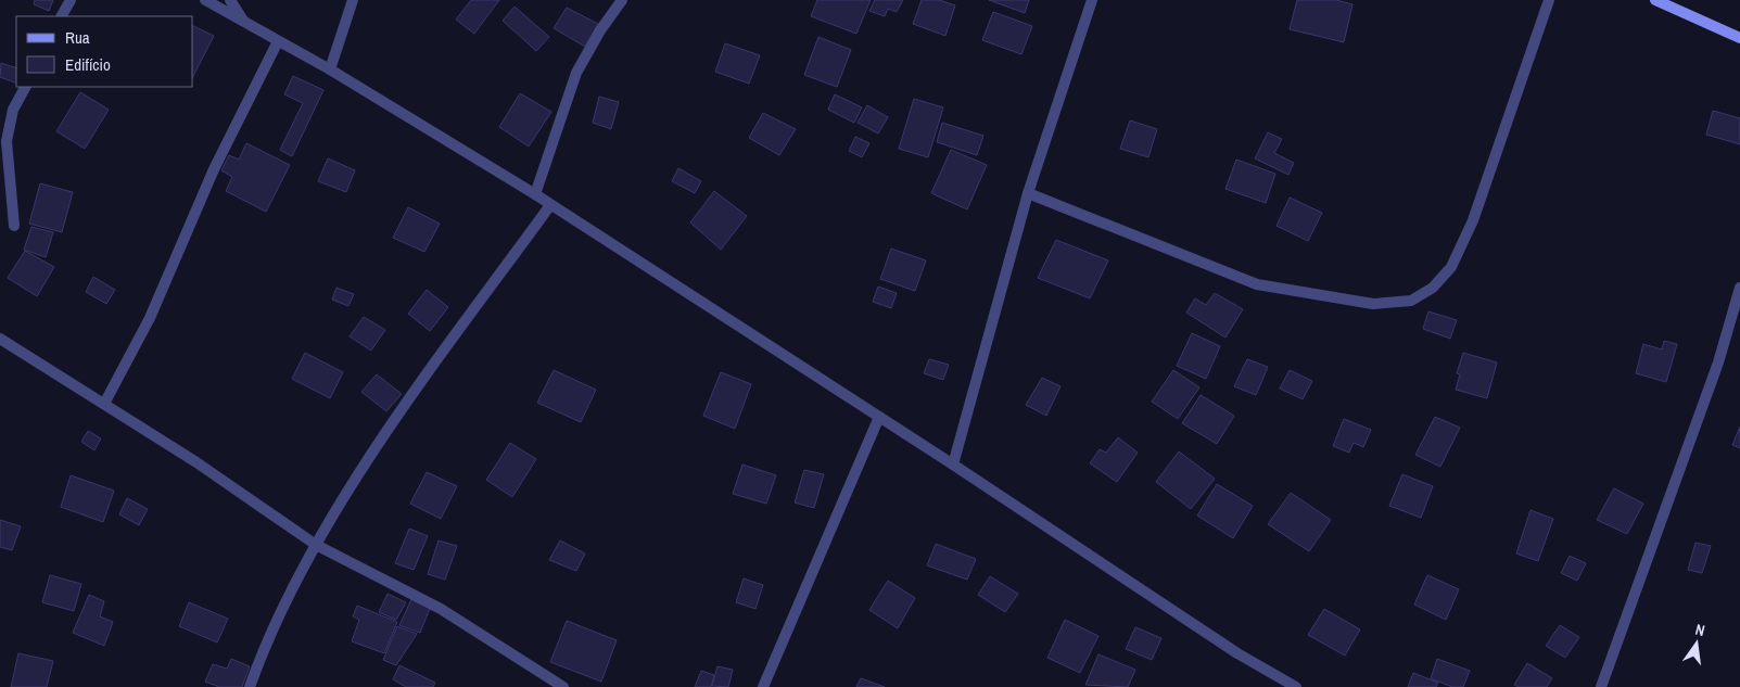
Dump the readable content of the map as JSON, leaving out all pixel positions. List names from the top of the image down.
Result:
{
  "legend": ["Rua", "Edifício"],
  "north": "top"
}
